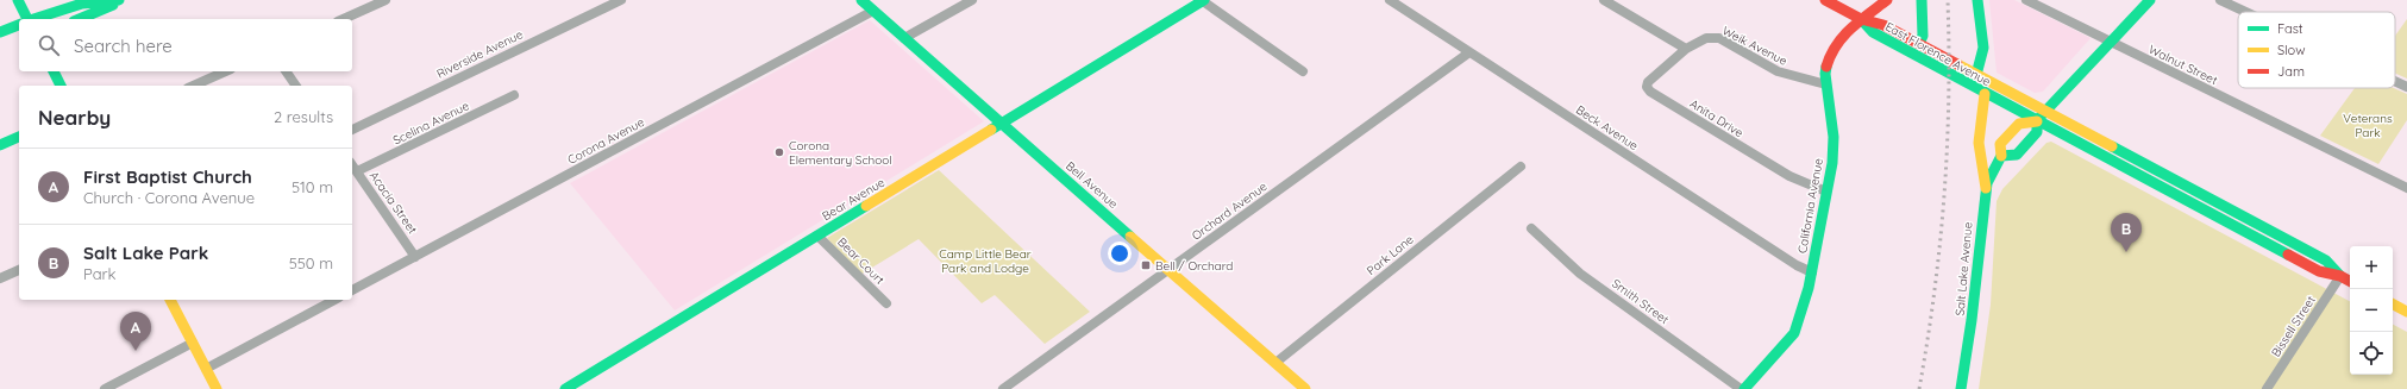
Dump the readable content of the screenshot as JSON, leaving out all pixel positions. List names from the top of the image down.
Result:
{
  "streets": {
    "street": [
      "Weik Avenue",
      "Riverside Avenue",
      "East Florence Avenue",
      "Walnut Street",
      "Anita Drive",
      "Scelina Avenue",
      "Beck Avenue",
      "Corona Avenue",
      "Bell Avenue",
      "Bear Avenue",
      "Acacia Street",
      "California Avenue",
      "Orchard Avenue",
      "Park Lane",
      "Bear Court",
      "Salt Lake Avenue",
      "Smith Street",
      "Bissell Street"
    ]
  },
  "crossings": [
    ["Weik Avenue", "Anita Drive"],
    ["Weik Avenue", "California Avenue"],
    ["East Florence Avenue", "California Avenue"],
    ["East Florence Avenue", "Salt Lake Avenue"],
    ["East Florence Avenue", "Bissell Street"],
    ["Anita Drive", "California Avenue"],
    ["Scelina Avenue", "Acacia Street"],
    ["Beck Avenue", "California Avenue"],
    ["Beck Avenue", "Orchard Avenue"],
    ["Corona Avenue", "Bell Avenue"],
    ["Corona Avenue", "Acacia Street"],
    ["Bell Avenue", "Bear Avenue"],
    ["Bell Avenue", "Orchard Avenue"],
    ["Bell Avenue", "Park Lane"],
    ["Bear Avenue", "Bear Court"]
  ],
  "parks": ["Veterans Park", "Camp Little Bear Park and Lodge"],
  "places": {
    "other": ["Corona Elementary School"],
    "transit": ["Bell / Orchard"]
  },
  "legend": ["Fast", "Slow", "Jam"],
  "page": {
    "search": "Search here",
    "heading": ["Nearby", "2 results"],
    "list": [
      {
        "mark": "A",
        "name": "First Baptist Church",
        "note": "Church · Corona Avenue",
        "value": "510 m"
      },
      {
        "mark": "B",
        "name": "Salt Lake Park",
        "note": "Park",
        "value": "550 m"
      }
    ],
    "pins": ["B", "A"],
    "map_buttons": ["+", "−"]
  }
}
